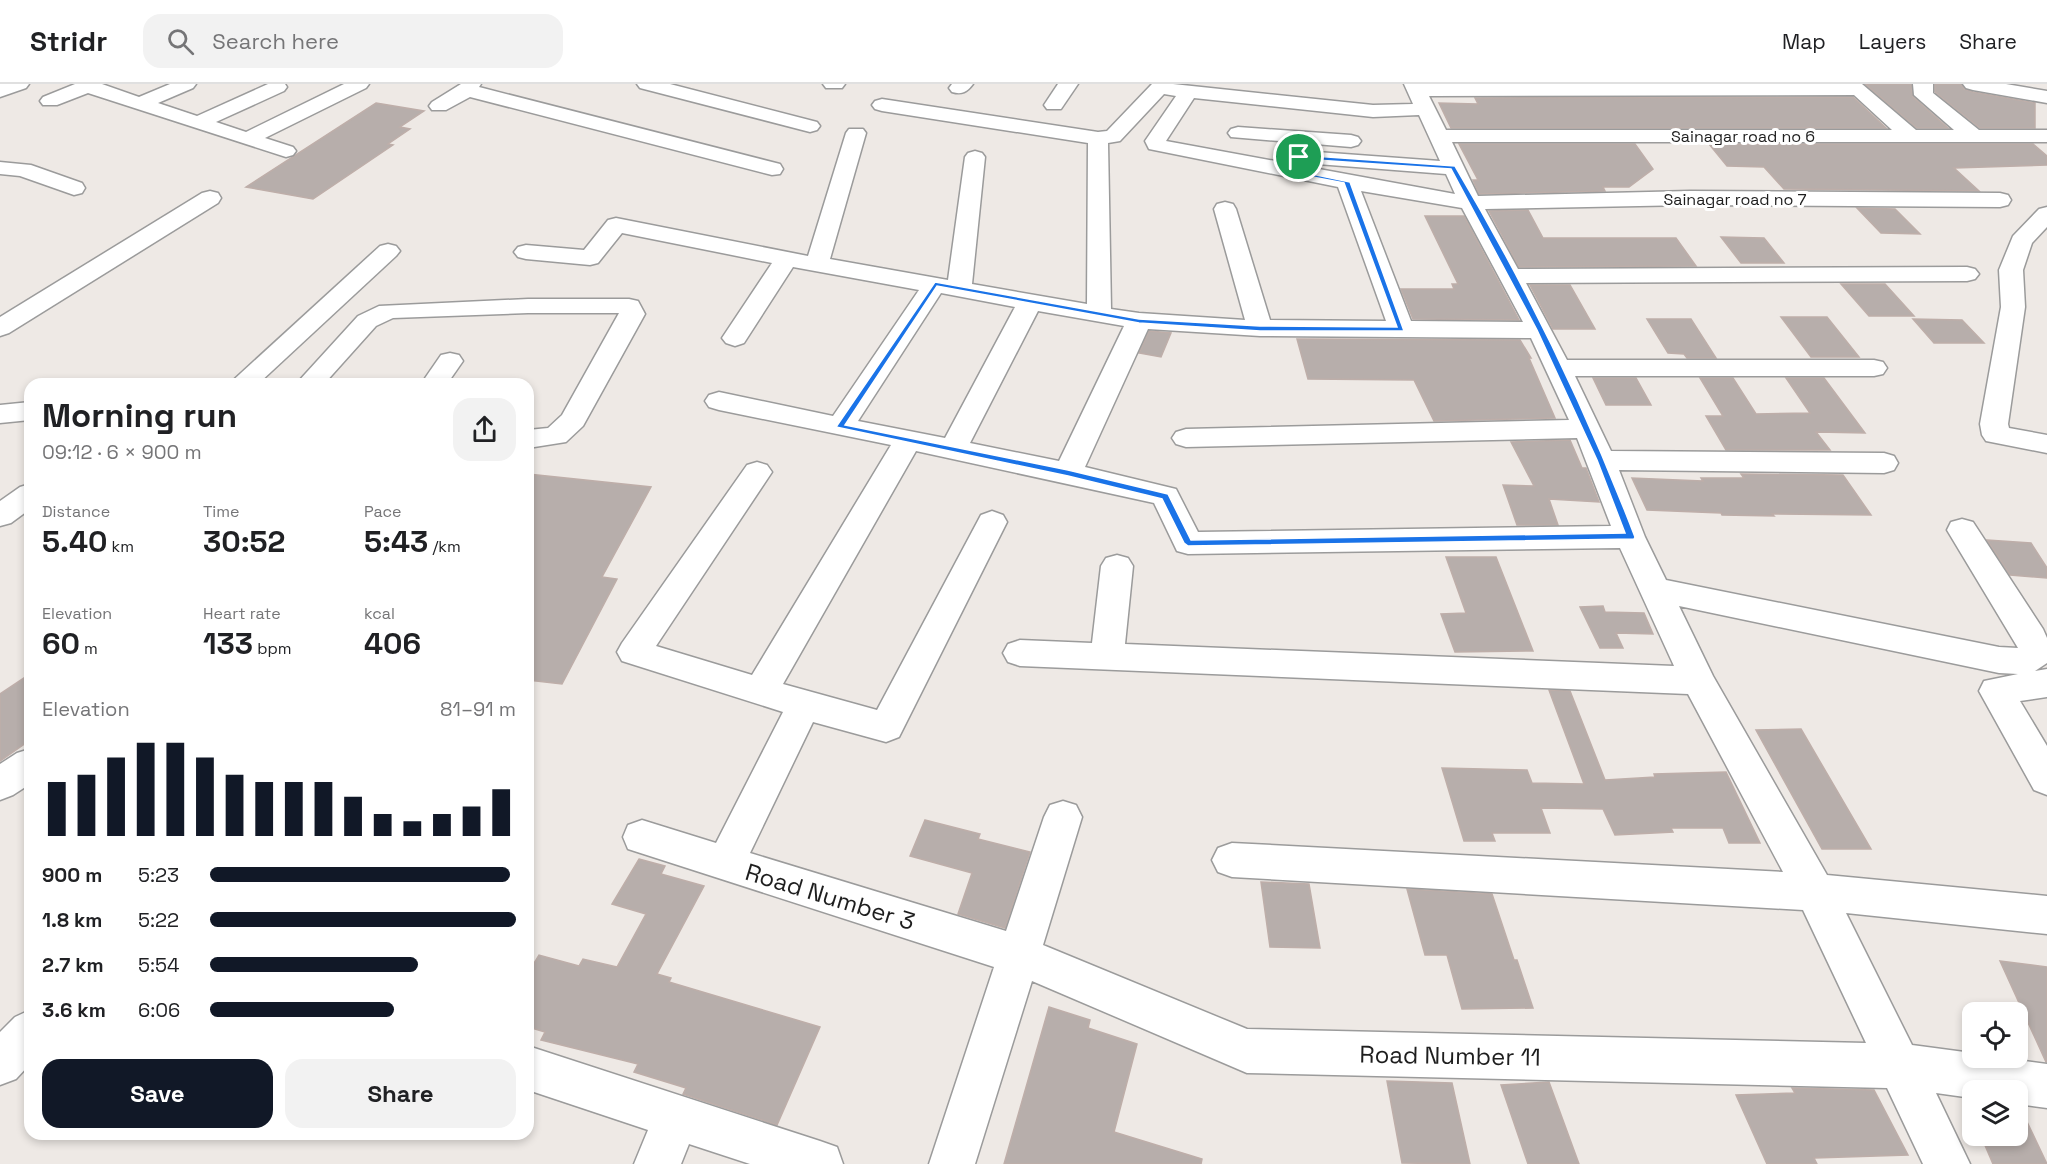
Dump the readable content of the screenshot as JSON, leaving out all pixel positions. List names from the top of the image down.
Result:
{
  "streets": {
    "street": [
      "Sainagar road no 6",
      "Sainagar road no 7",
      "Road Number 3",
      "Road Number 11"
    ]
  },
  "crossings": [
    ["Road Number 3", "Road Number 11"]
  ],
  "page": {
    "header": "Stridr",
    "search": "Search here",
    "nav": ["Map", "Layers", "Share"],
    "heading": ["Morning run", "09:12 · 6 × 900 m"],
    "stats": [
      ["Distance", "5.40 km"],
      ["Time", "30:52"],
      ["Pace", "5:43 /km"],
      ["Elevation", "60 m"],
      ["Heart rate", "133 bpm"],
      ["kcal", "406"]
    ],
    "chart": ["Elevation", "81–91 m"],
    "list": [
      {
        "name": "900 m",
        "note": "5:23"
      },
      {
        "name": "1.8 km",
        "note": "5:22"
      },
      {
        "name": "2.7 km",
        "note": "5:54"
      },
      {
        "name": "3.6 km",
        "note": "6:06"
      }
    ],
    "buttons": ["Save", "Share"]
  }
}
